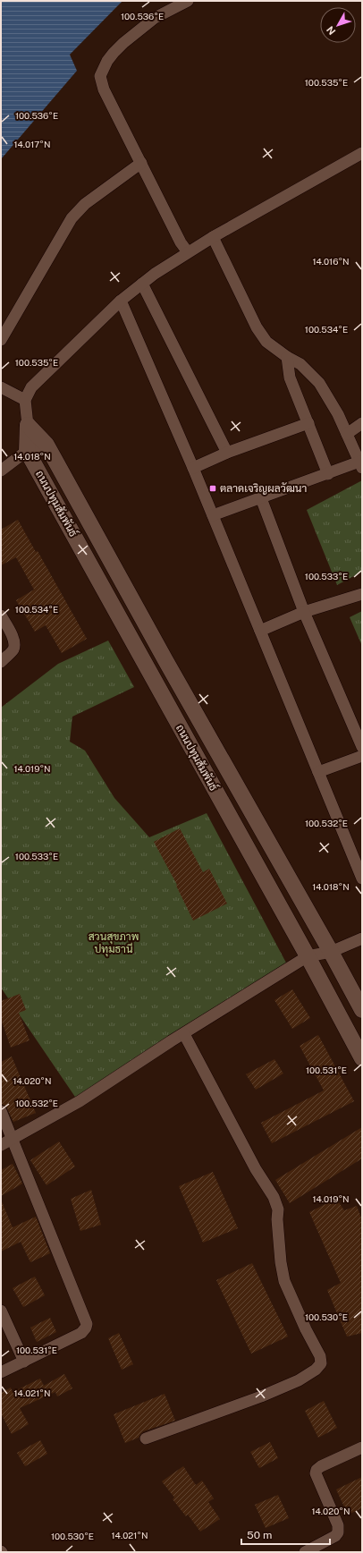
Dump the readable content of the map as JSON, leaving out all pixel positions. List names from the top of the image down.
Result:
{
  "streets": {
    "street": ["ถนนปทุมสัมพันธ์"]
  },
  "parks": ["สวนสุขภาพ ปทุมธานี"],
  "places": {
    "transit": ["ตลาดเจริญผลวัฒนา"]
  },
  "scale_bar": "50 m",
  "north": "bottom left",
  "coordinates": [
    "100.536°E",
    "100.535°E",
    "14.017°N",
    "14.016°N",
    "100.534°E",
    "14.018°N",
    "100.533°E",
    "14.019°N",
    "100.532°E",
    "100.531°E",
    "14.020°N",
    "100.530°E",
    "14.021°N"
  ]
}
